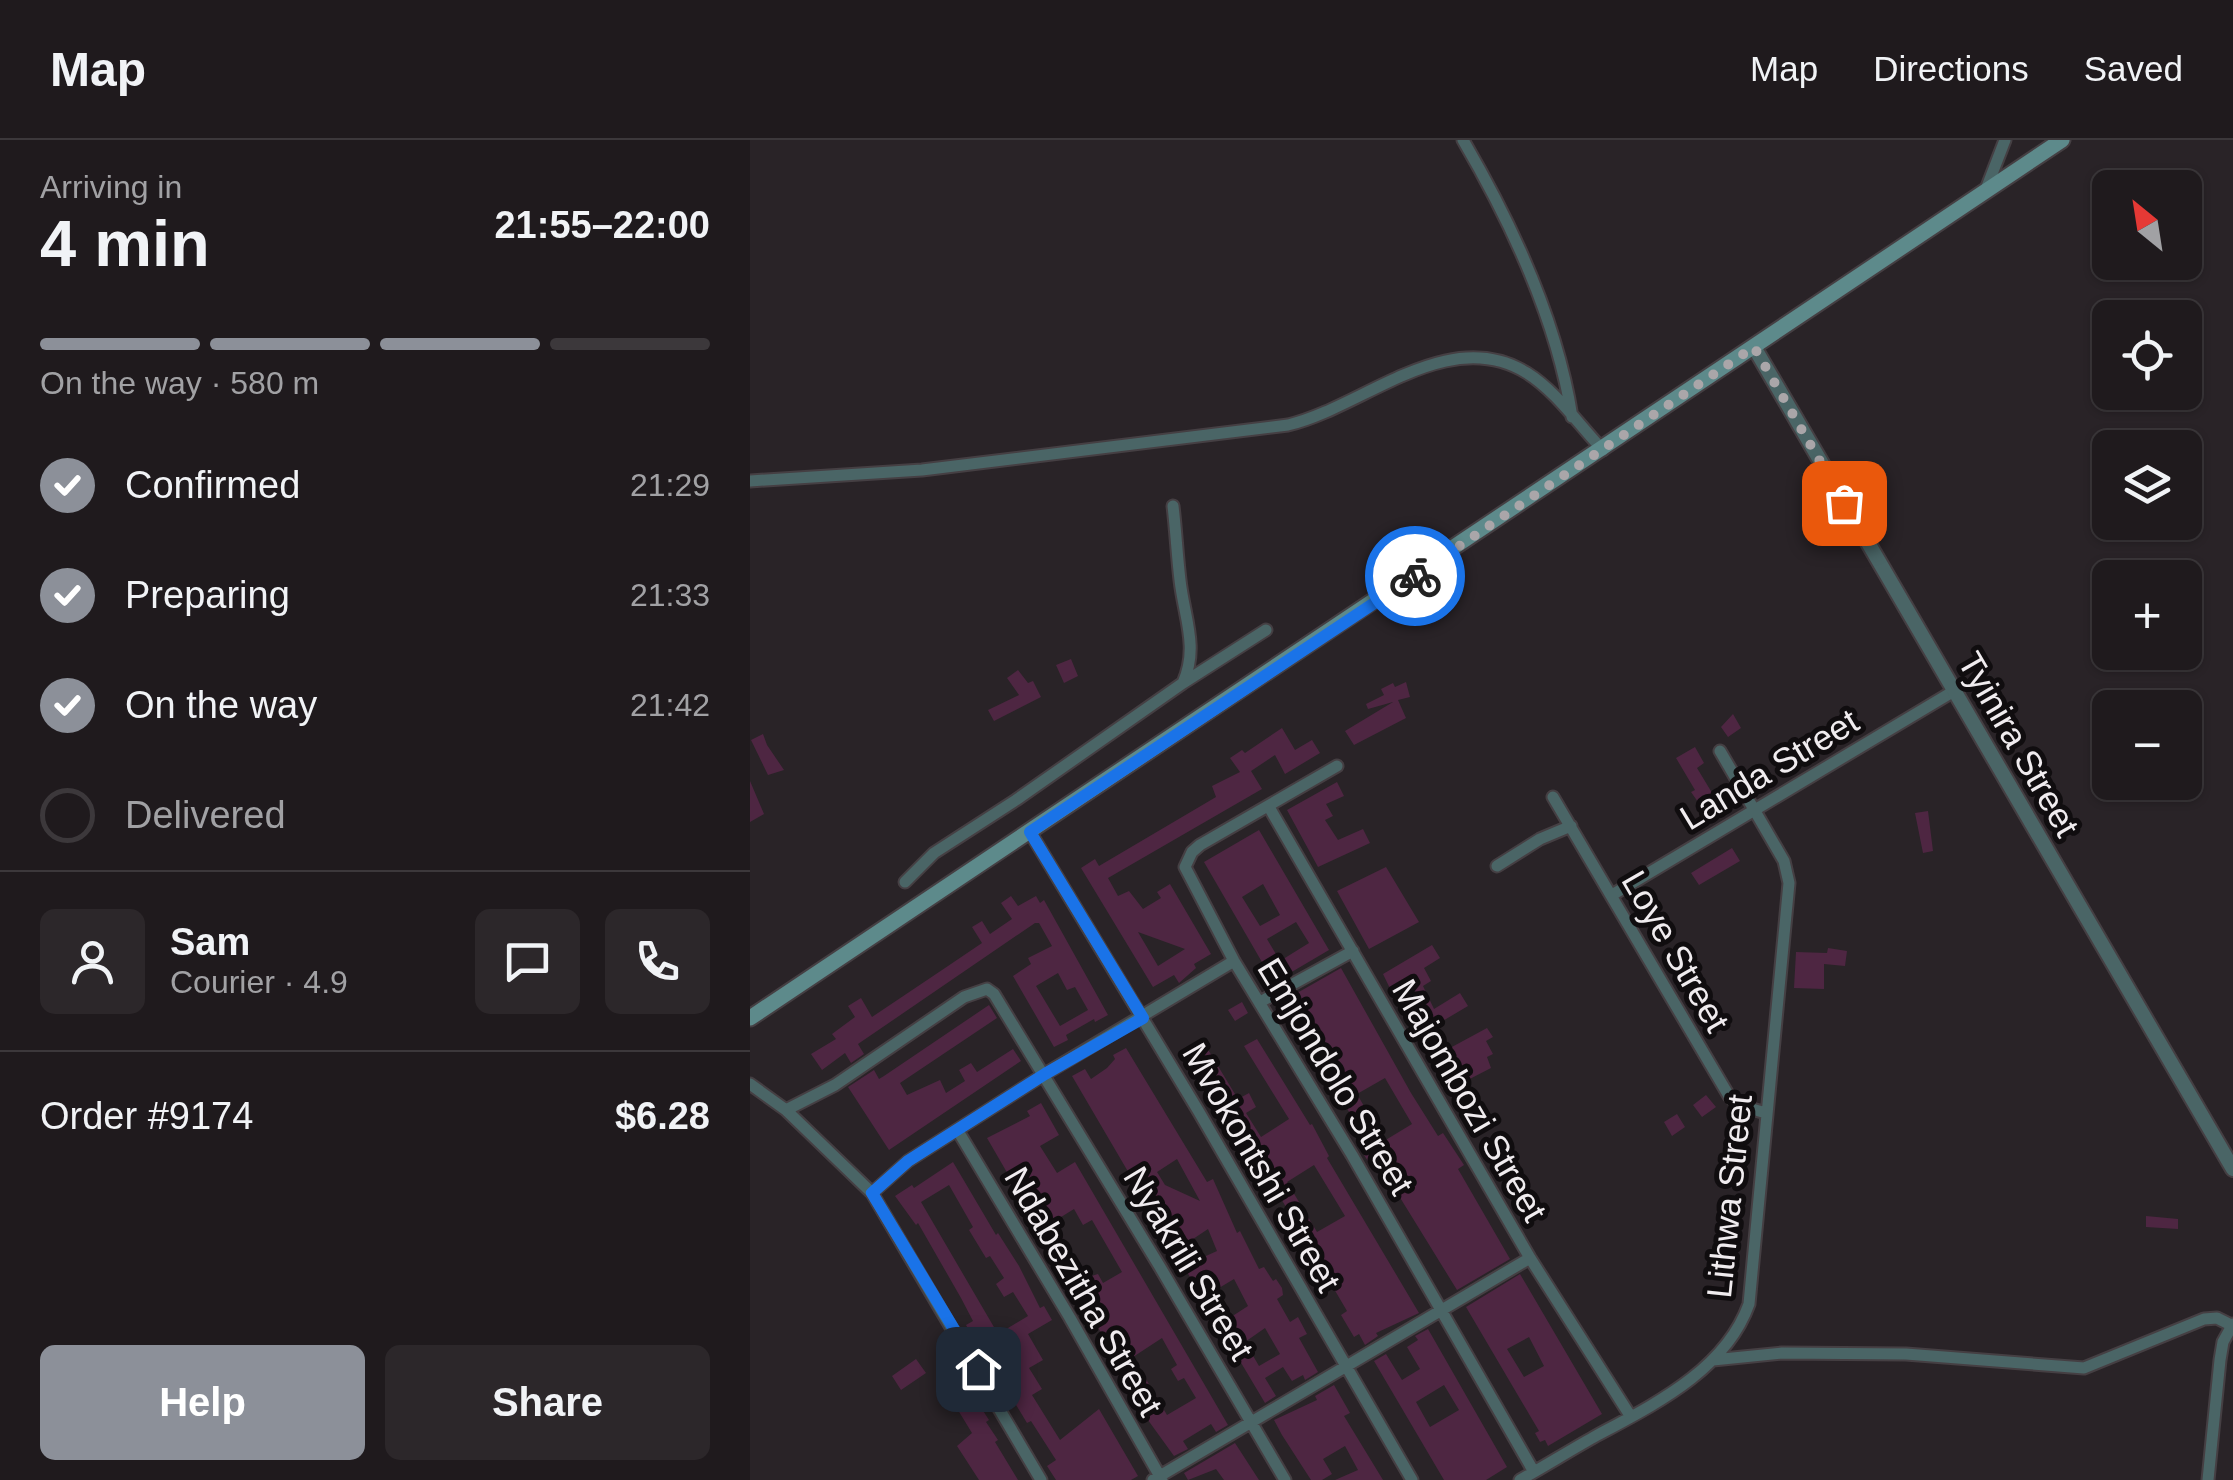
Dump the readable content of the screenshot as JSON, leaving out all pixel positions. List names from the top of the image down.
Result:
{
  "streets": {
    "street": [
      "Tyinira Street",
      "Landa Street",
      "Loye Street",
      "Emjondolo Street",
      "Majombozi Street",
      "Mvokontshi Street",
      "Lithwa Street",
      "Nyakrili Street",
      "Ndabezitha Street"
    ]
  },
  "crossings": [
    ["Tyinira Street", "Landa Street"],
    ["Landa Street", "Loye Street"],
    ["Landa Street", "Lithwa Street"],
    ["Loye Street", "Lithwa Street"],
    ["Emjondolo Street", "Majombozi Street"],
    ["Emjondolo Street", "Lithwa Street"],
    ["Majombozi Street", "Lithwa Street"]
  ],
  "north": "top left",
  "page": {
    "header": "Map",
    "nav": ["Map", "Directions", "Saved"],
    "heading": ["4 min", "Arriving in", "21:55–22:00"],
    "panel": [
      "Sam",
      "Courier · 4.9",
      "Order #9174",
      "$6.28"
    ],
    "map_buttons": ["+", "−"],
    "bar": "On the way · 580 m",
    "list": [
      ["Confirmed", "21:29"],
      ["Preparing", "21:33"],
      ["On the way", "21:42"],
      "Delivered"
    ],
    "buttons": ["Help", "Share"]
  }
}
